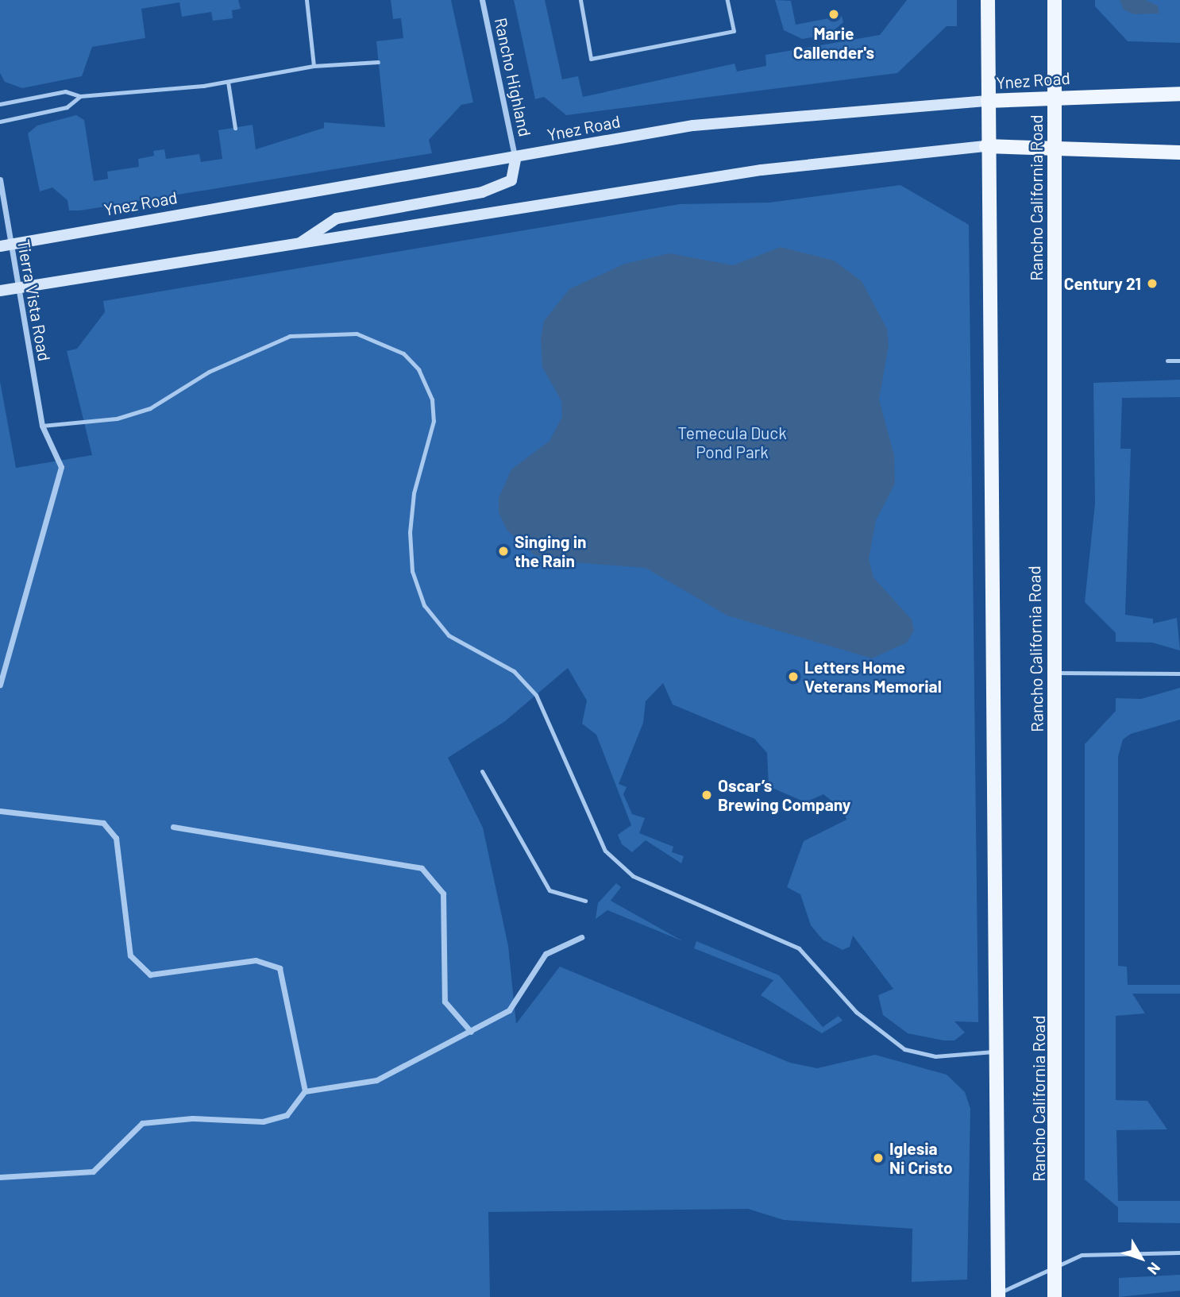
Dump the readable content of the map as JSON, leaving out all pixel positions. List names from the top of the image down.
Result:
{
  "streets": {
    "main road": ["Ynez Road", "Rancho California Road"],
    "street": ["Rancho Highland", "Tierra Vista Road"]
  },
  "crossings": [
    ["Rancho Highland", "Ynez Road"],
    ["Ynez Road", "Rancho California Road"],
    ["Ynez Road", "Tierra Vista Road"]
  ],
  "parks": ["Temecula Duck Pond Park"],
  "places": [
    "Marie Callender's",
    "Century 21",
    "Singing in the Rain",
    "Letters Home Veterans Memorial",
    "Oscar’s Brewing Company",
    "Iglesia Ni Cristo"
  ],
  "north": "bottom right"
}
